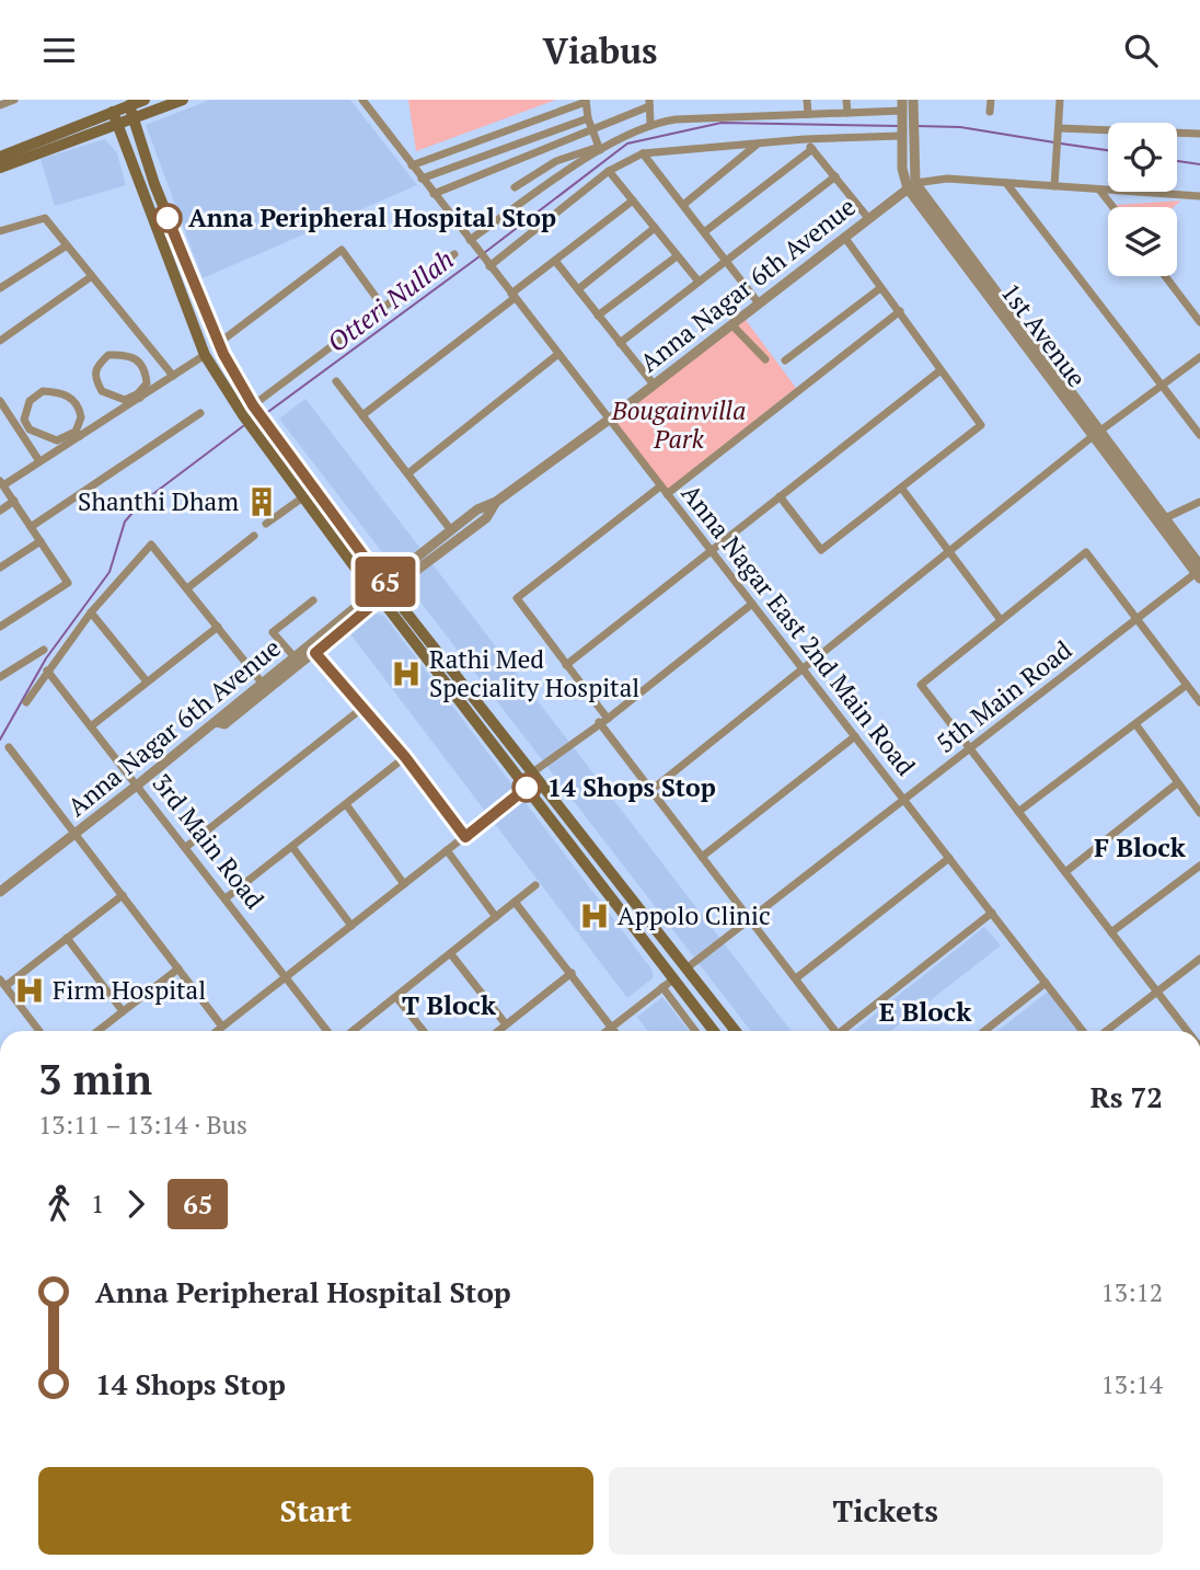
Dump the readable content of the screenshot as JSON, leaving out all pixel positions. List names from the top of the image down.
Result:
{
  "streets": {
    "street": [
      "Anna Nagar 6th Avenue",
      "1st Avenue",
      "Anna Nagar East 2nd Main Road",
      "5th Main Road",
      "3rd Main Road"
    ]
  },
  "crossings": [
    ["Anna Nagar 6th Avenue", "1st Avenue"],
    ["Anna Nagar 6th Avenue", "Anna Nagar East 2nd Main Road"],
    ["Anna Nagar 6th Avenue", "3rd Main Road"],
    ["1st Avenue", "5th Main Road"],
    ["Anna Nagar East 2nd Main Road", "5th Main Road"]
  ],
  "districts": ["F Block", "T Block", "E Block"],
  "water": ["Otteri Nullah"],
  "parks": ["Bougainvilla Park"],
  "places": {
    "other": ["Anna Peripheral Hospital Stop", "14 Shops Stop"],
    "building": ["Shanthi Dham"],
    "hospital": ["Rathi Med Speciality Hospital", "Appolo Clinic", "Firm Hospital"]
  },
  "lines": ["bus line 65"],
  "page": {
    "header": "Viabus",
    "on_map": "65",
    "heading": ["3 min", "13:11 – 13:14 · Bus", "Rs 72"],
    "legs": ["1", "65"],
    "list": [
      {
        "name": "Anna Peripheral Hospital Stop",
        "value": "13:12"
      },
      {
        "name": "14 Shops Stop",
        "value": "13:14"
      }
    ],
    "buttons": ["Start", "Tickets"]
  }
}
